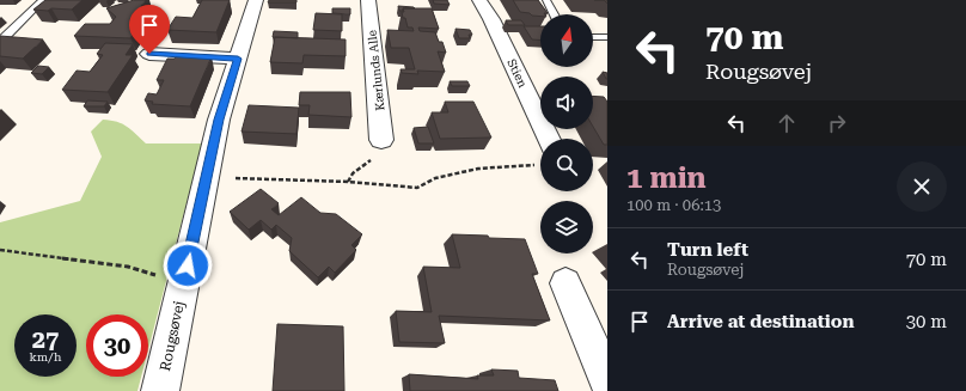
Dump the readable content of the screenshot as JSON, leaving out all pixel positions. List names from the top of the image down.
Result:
{
  "streets": {
    "street": ["Kærlunds Alle", "Stien", "Rougsøvej"]
  },
  "north": "top",
  "page": {
    "turn": ["70 m", "Rougsøvej"],
    "heading": ["1 min", "100 m · 06:13"],
    "list": [
      {
        "name": "Turn left",
        "note": "Rougsøvej",
        "value": "70 m"
      },
      {
        "name": "Arrive at destination",
        "value": "30 m"
      }
    ],
    "speed": "27 km/h",
    "limit": "30"
  }
}
